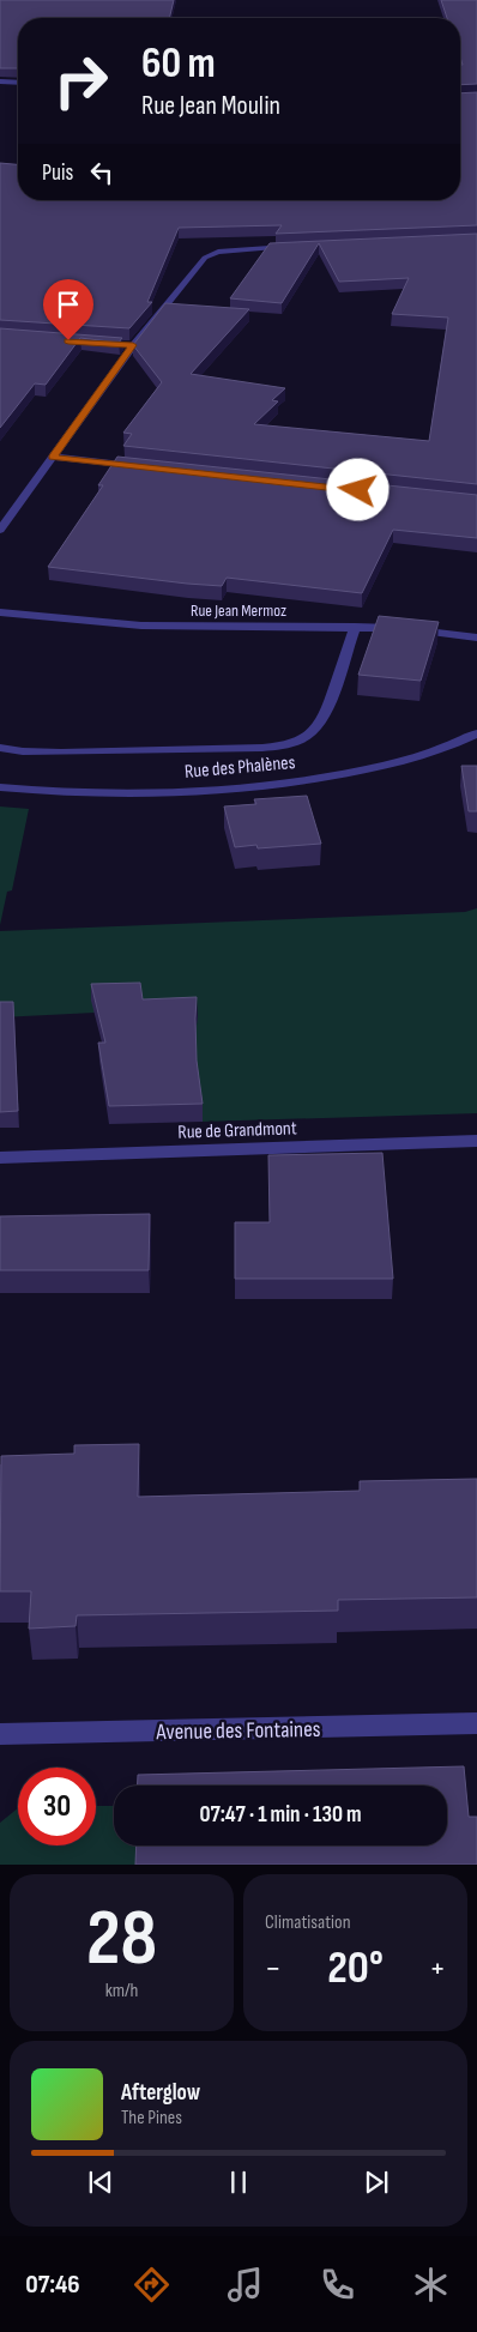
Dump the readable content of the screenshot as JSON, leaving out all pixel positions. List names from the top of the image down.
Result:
{
  "streets": {
    "street": [
      "Rue Jean Mermoz",
      "Rue des Phalènes",
      "Rue de Grandmont",
      "Avenue des Fontaines"
    ]
  },
  "crossings": [
    ["Rue Jean Mermoz", "Rue des Phalènes"]
  ],
  "page": {
    "turn": ["60 m", "Rue Jean Moulin"],
    "then": "Puis",
    "limit": "30",
    "trip": "07:47 · 1 min · 130 m",
    "tile": [
      ["28", "km/h"],
      "Climatisation"
    ],
    "heat": ["−", "20°", "+"],
    "song": ["Afterglow", "The Pines"],
    "tabs": "07:46"
  }
}
